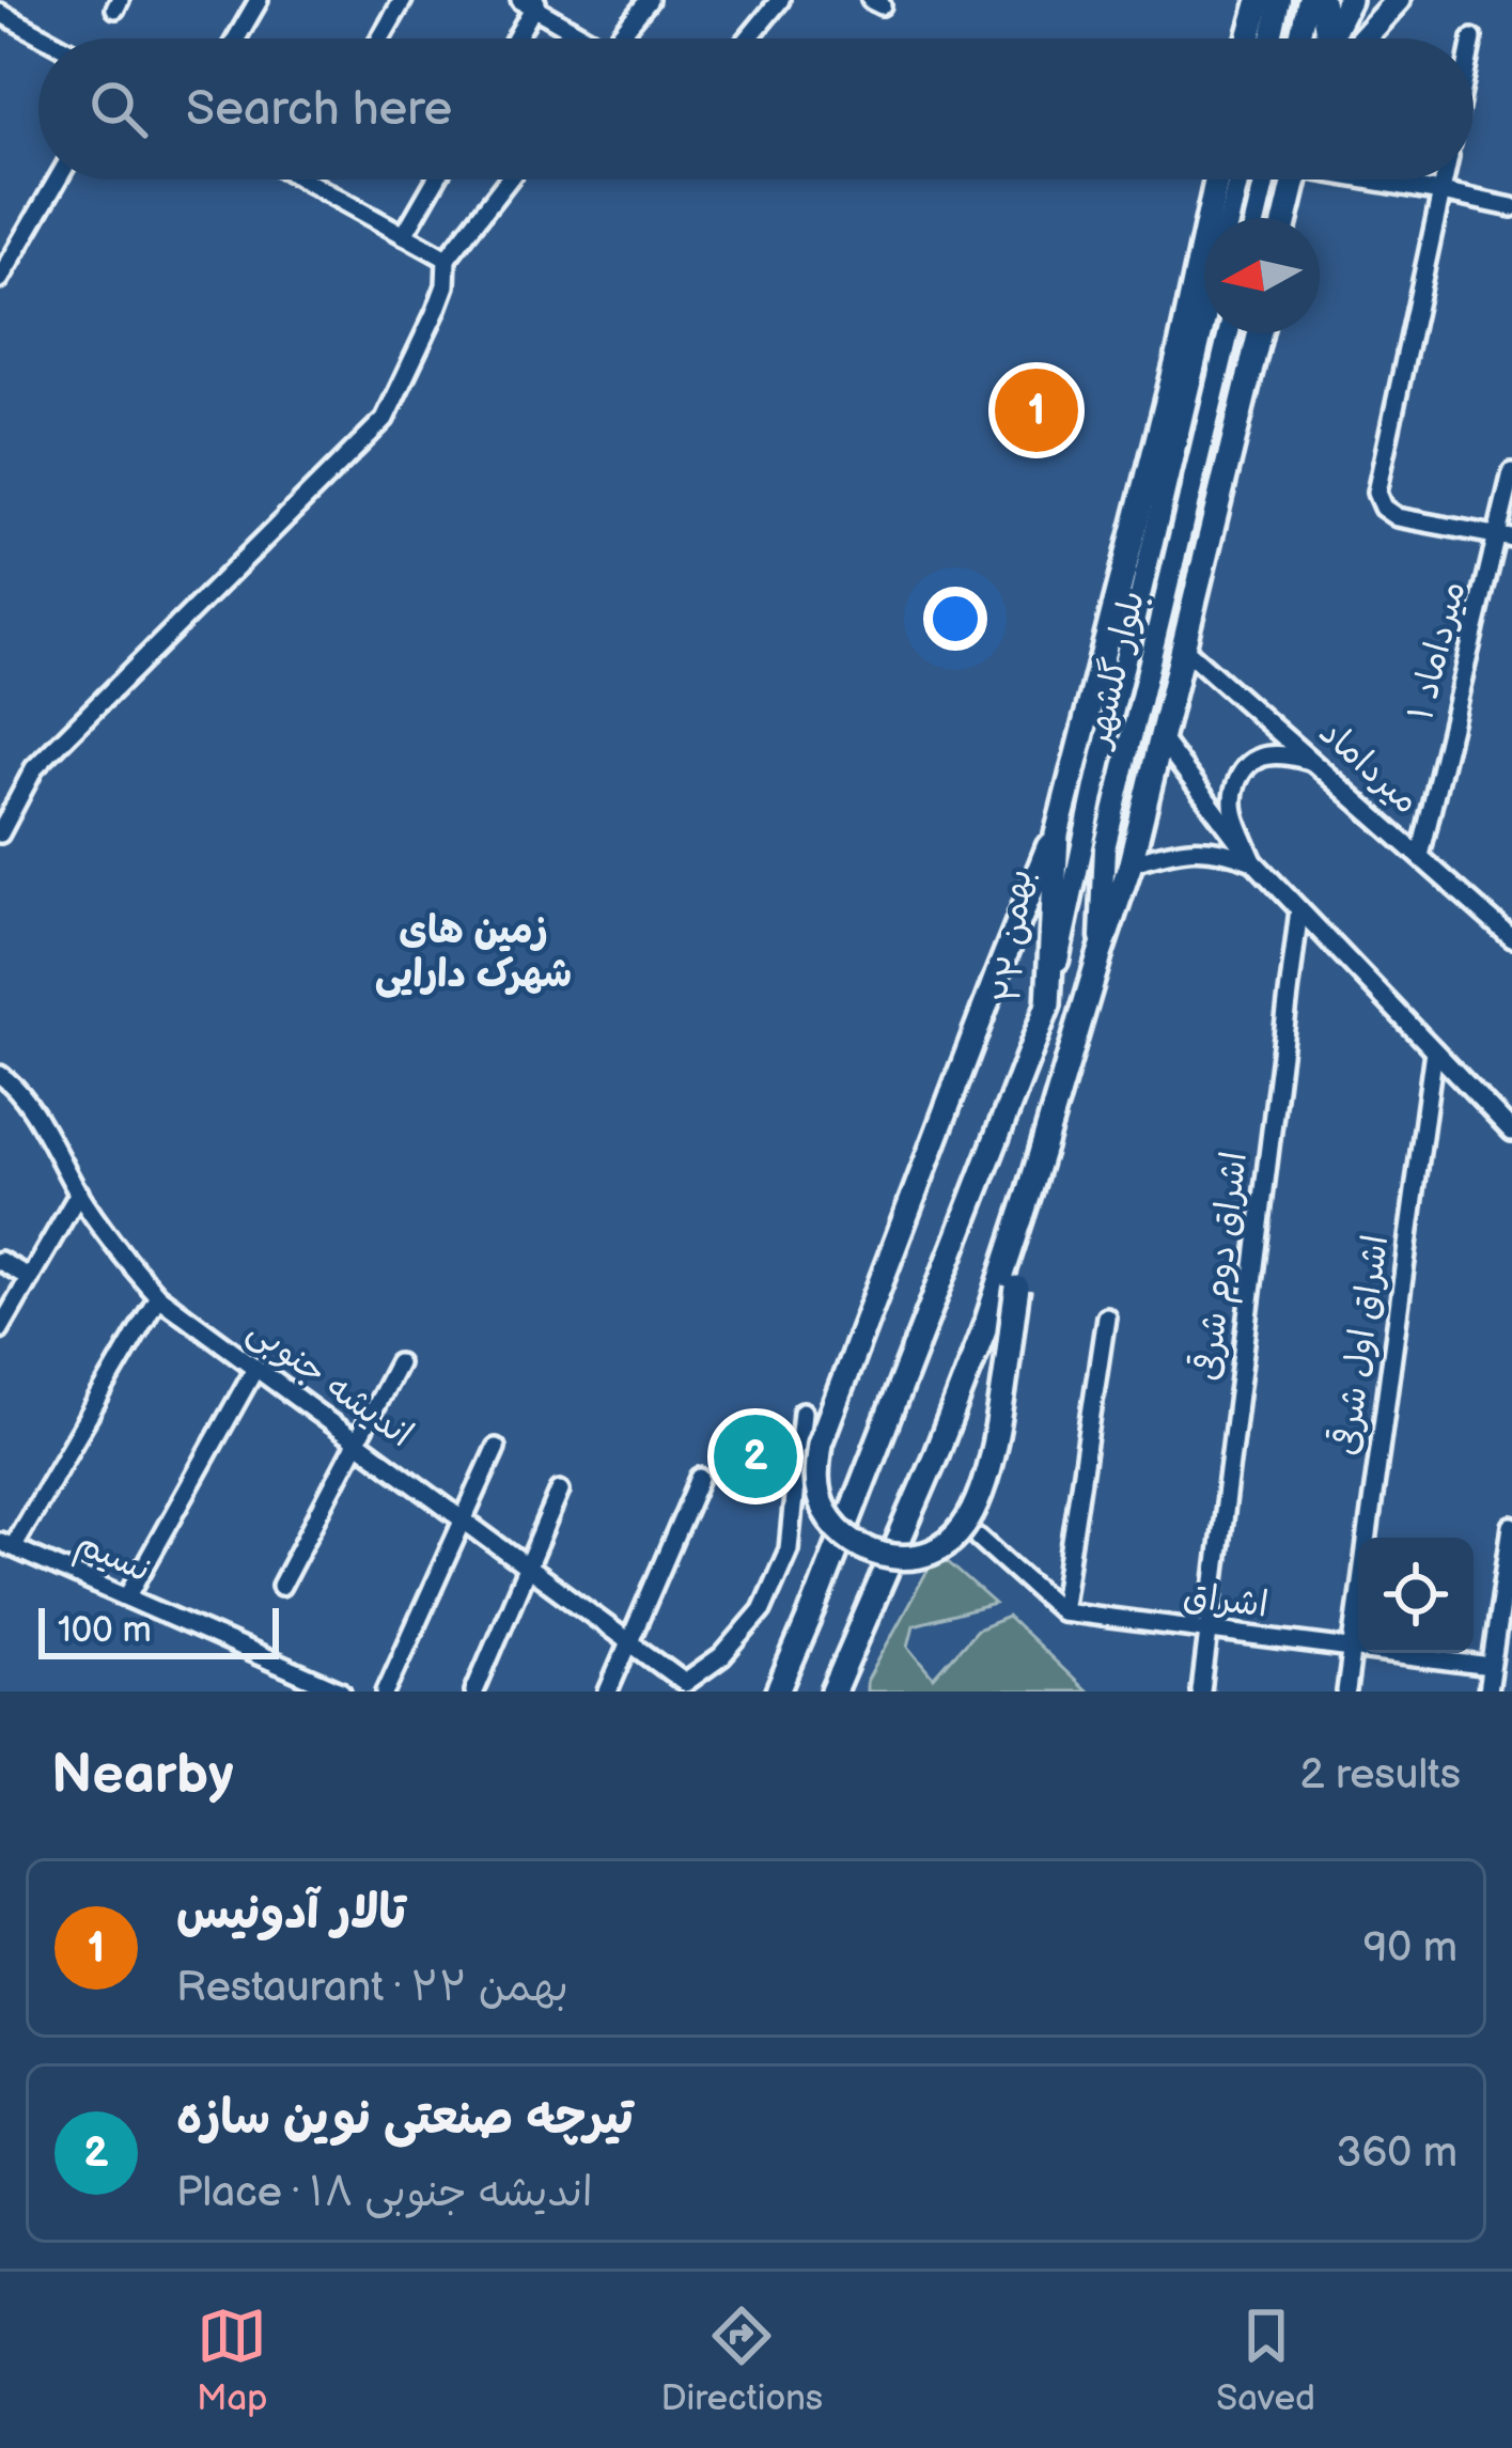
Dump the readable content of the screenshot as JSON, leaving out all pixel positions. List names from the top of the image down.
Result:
{
  "streets": {
    "highway": ["۲۲ بهمن"],
    "main road": ["بلوار گلشهر"],
    "street": [
      "میرداماد ۱",
      "میرداماد",
      "اشراق دوم شرقی",
      "اشراق اول شرقی",
      "اندیشه جنوبی",
      "نسیم",
      "اشراق"
    ]
  },
  "crossings": [
    ["میرداماد ۱", "میرداماد"],
    ["اشراق دوم شرقی", "اشراق"],
    ["اشراق اول شرقی", "اشراق"]
  ],
  "districts": ["زمین های شهرک دارایی"],
  "scale_bar": "100 m",
  "north": "left",
  "page": {
    "search": "Search here",
    "pins": ["1", "2"],
    "scale": "100 m",
    "heading": ["Nearby", "2 results"],
    "list": [
      {
        "mark": "1",
        "name": "تالار آدونیس",
        "note": "Restaurant · ۲۲ بهمن",
        "value": "90 m"
      },
      {
        "mark": "2",
        "name": "تیرچه صنعتی نوین سازه",
        "note": "Place · اندیشه جنوبی ۱۸",
        "value": "360 m"
      }
    ],
    "nav": ["Map", "Directions", "Saved"]
  }
}
